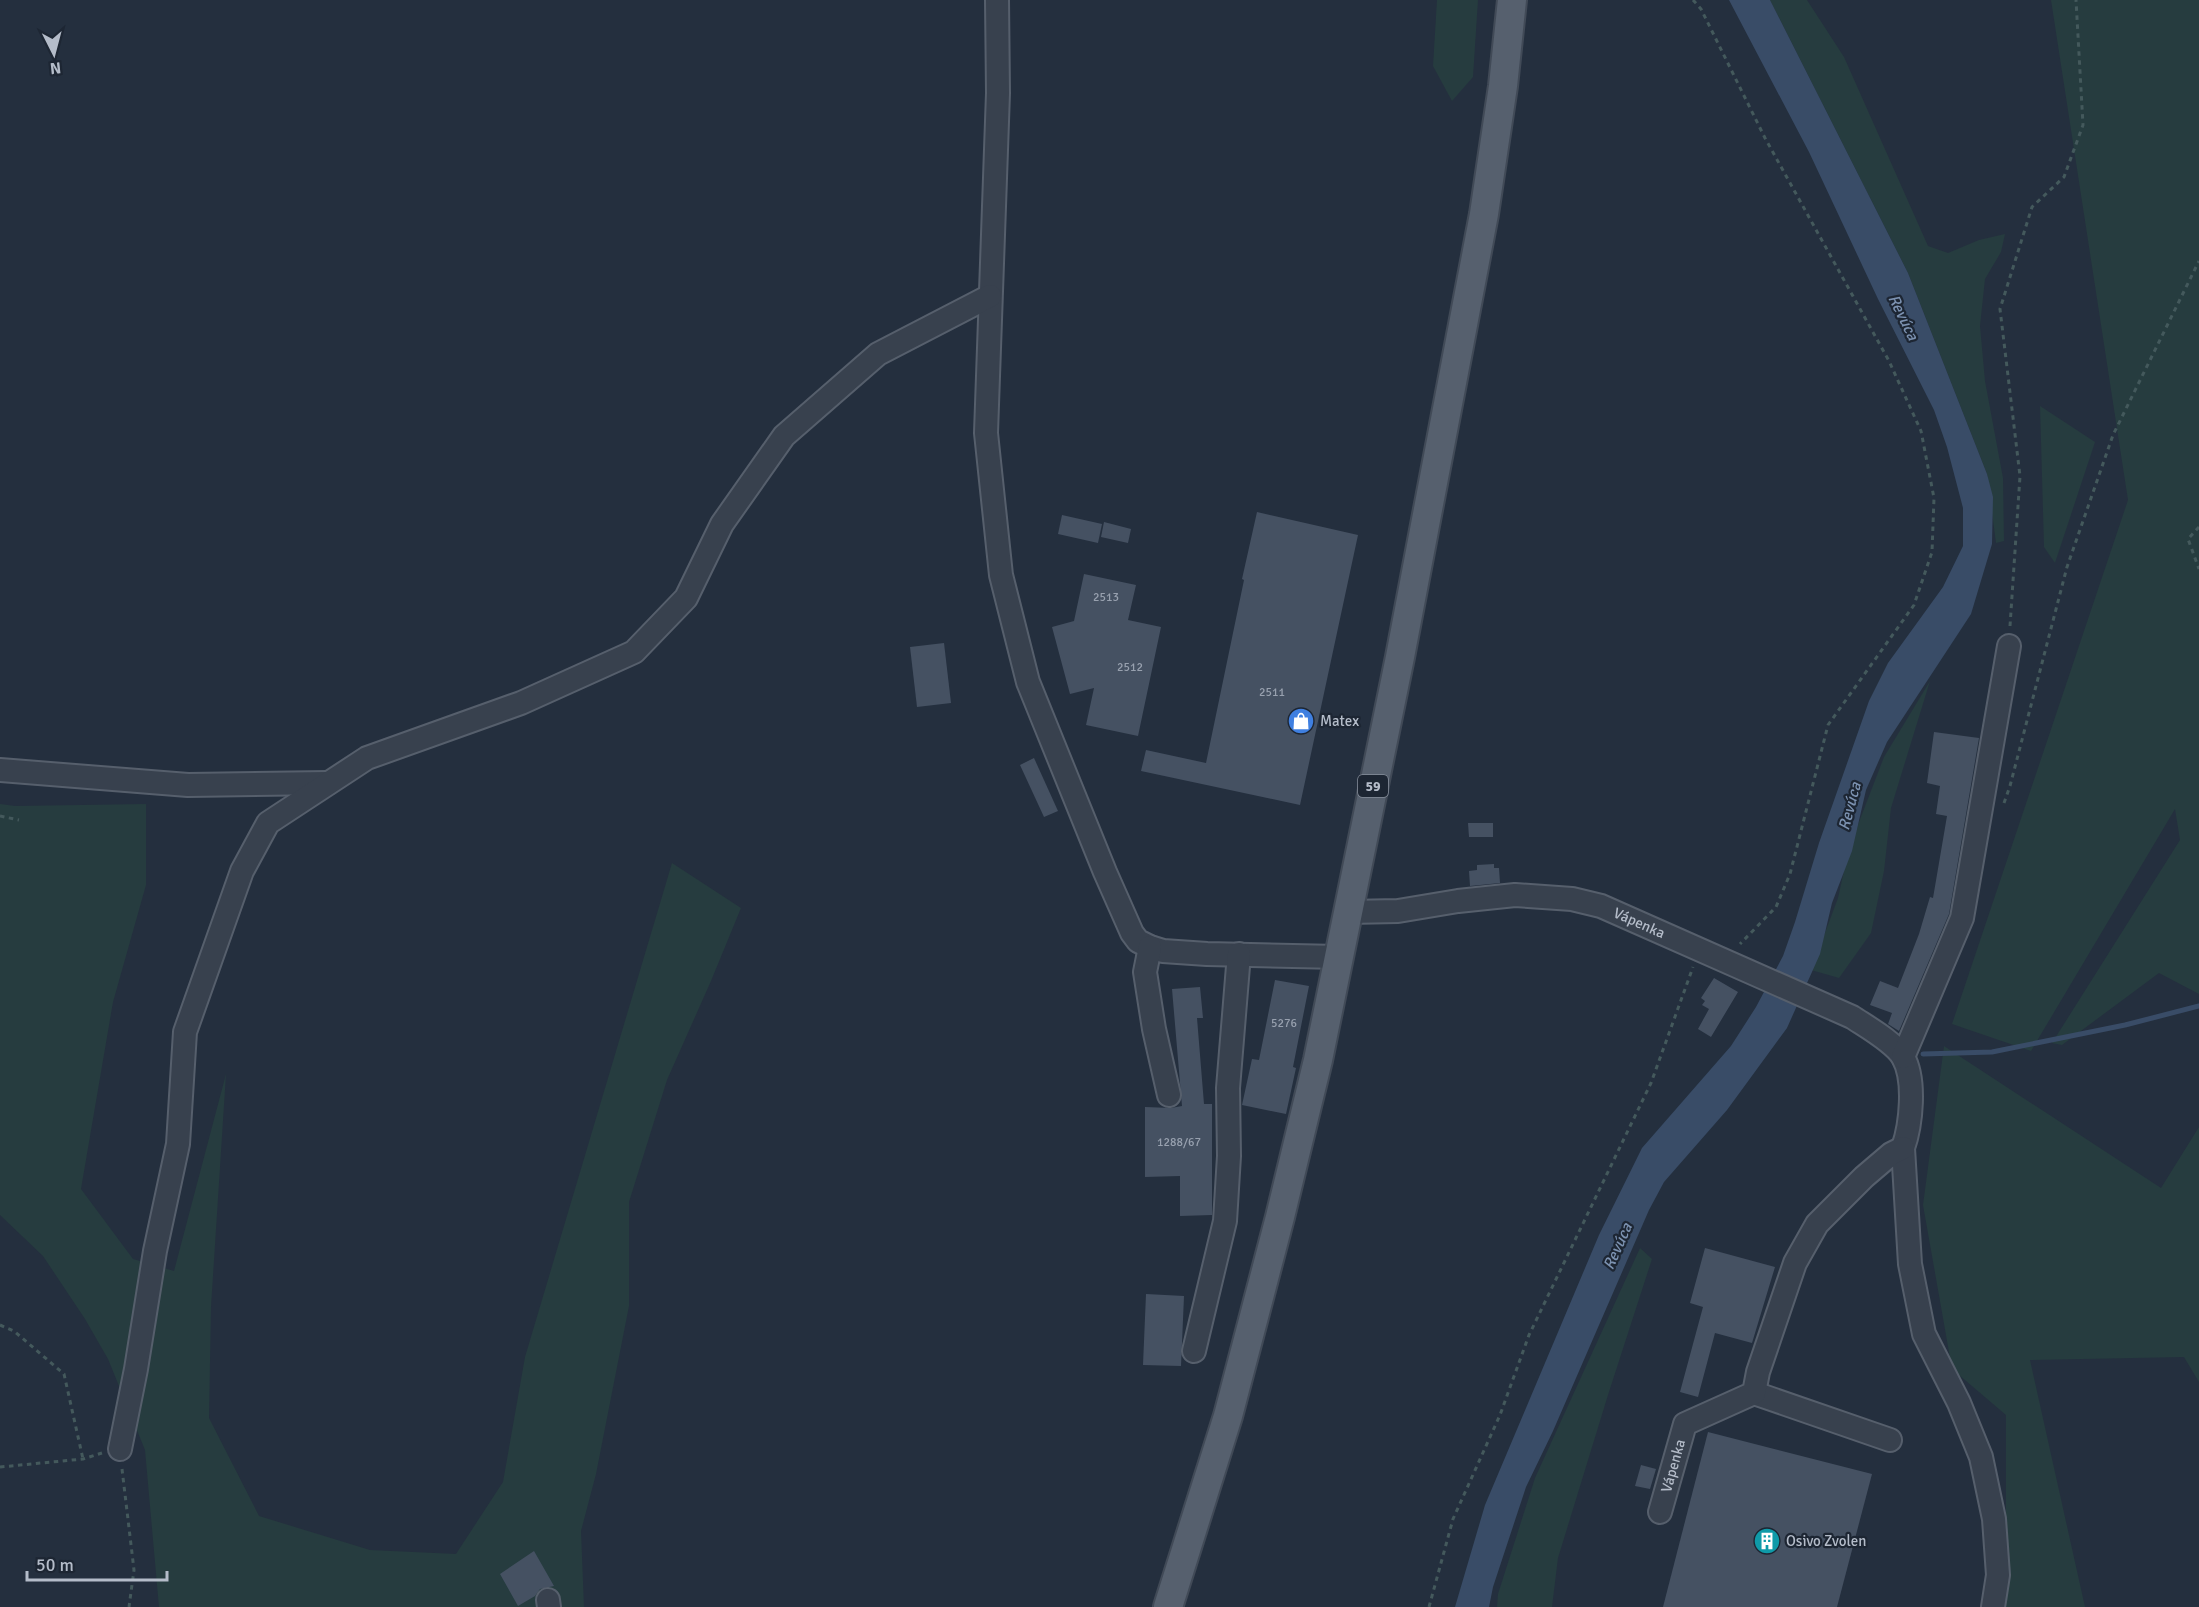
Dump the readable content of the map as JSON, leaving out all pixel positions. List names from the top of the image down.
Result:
{
  "streets": {
    "main road": ["59"],
    "street": ["Vápenka"]
  },
  "crossings": [
    ["59", "Vápenka"]
  ],
  "water": ["Revúca"],
  "places": {
    "shop": ["Matex"],
    "building": ["Osivo Zvolen"]
  },
  "house_numbers": [
    "2513",
    "2512",
    "2511",
    "5276",
    "1288/67"
  ],
  "scale_bar": "50 m",
  "north": "bottom"
}
